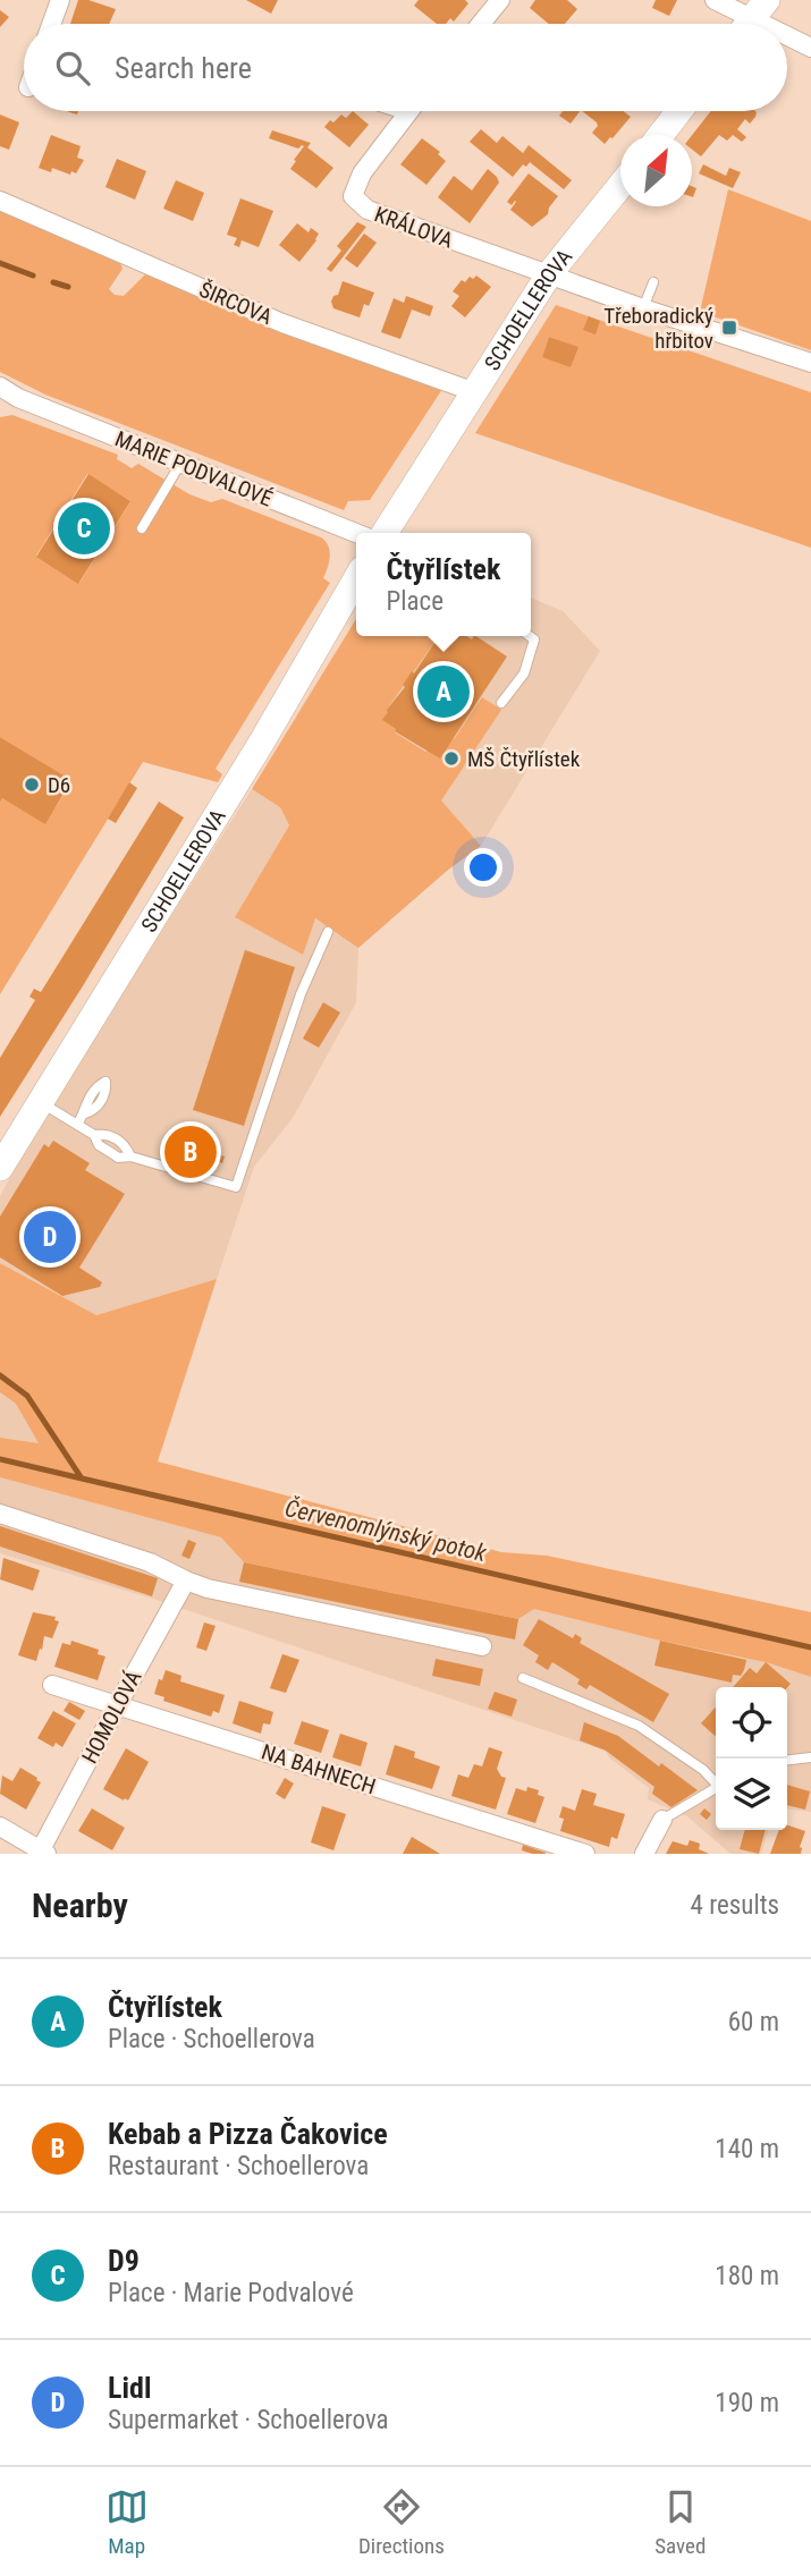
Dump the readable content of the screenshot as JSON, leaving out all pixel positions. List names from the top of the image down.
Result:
{
  "streets": {
    "street": [
      "KRÁLOVA",
      "ŠIRCOVA",
      "SCHOELLEROVA",
      "MARIE PODVALOVÉ",
      "HOMOLOVÁ",
      "NA BAHNECH"
    ]
  },
  "crossings": [
    ["KRÁLOVA", "SCHOELLEROVA"],
    ["ŠIRCOVA", "SCHOELLEROVA"],
    ["HOMOLOVÁ", "NA BAHNECH"]
  ],
  "water": ["Červenomlýnský potok"],
  "places": {
    "transit": ["Třeboradický hřbitov"],
    "other": ["MŠ Čtyřlístek", "D6"]
  },
  "north": "top right",
  "page": {
    "search": "Search here",
    "pins": [
      "C",
      "A",
      "B",
      "D"
    ],
    "popup": ["Čtyřlístek", "Place"],
    "heading": ["Nearby", "4 results"],
    "list": [
      {
        "mark": "A",
        "name": "Čtyřlístek",
        "note": "Place · Schoellerova",
        "value": "60 m"
      },
      {
        "mark": "B",
        "name": "Kebab a Pizza Čakovice",
        "note": "Restaurant · Schoellerova",
        "value": "140 m"
      },
      {
        "mark": "C",
        "name": "D9",
        "note": "Place · Marie Podvalové",
        "value": "180 m"
      },
      {
        "mark": "D",
        "name": "Lidl",
        "note": "Supermarket · Schoellerova",
        "value": "190 m"
      }
    ],
    "nav": ["Map", "Directions", "Saved"]
  }
}
